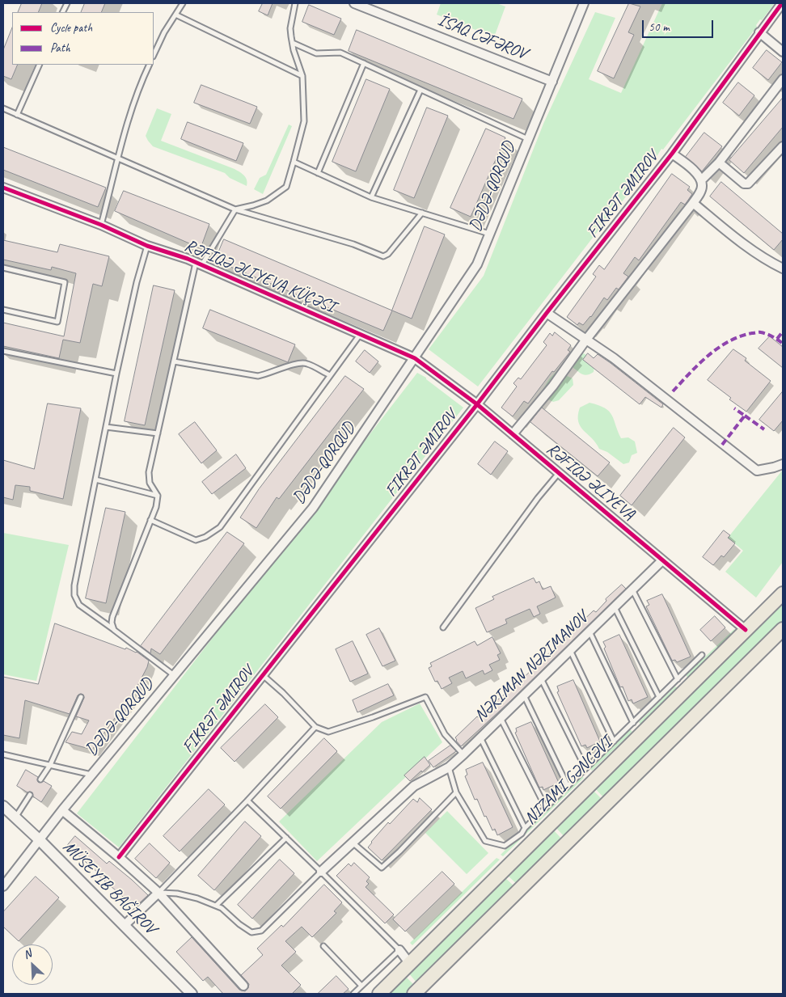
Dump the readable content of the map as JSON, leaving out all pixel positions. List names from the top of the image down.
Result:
{
  "streets": {
    "main road": ["NIZAMI GƏNCƏVI"],
    "street": [
      "İSAQ CƏFƏROV",
      "DƏDƏ-QORQUD",
      "FIKRƏT ƏMIROV",
      "RƏFIQƏ ƏLIYEVA KÜÇƏSI",
      "RƏFIQƏ ƏLIYEVA",
      "NƏRIMAN NƏRIMANOV"
    ]
  },
  "crossings": [
    ["İSAQ CƏFƏROV", "DƏDƏ-QORQUD"],
    ["DƏDƏ-QORQUD", "RƏFIQƏ ƏLIYEVA KÜÇƏSI"],
    ["DƏDƏ-QORQUD", "RƏFIQƏ ƏLIYEVA"],
    ["FIKRƏT ƏMIROV", "RƏFIQƏ ƏLIYEVA"],
    ["RƏFIQƏ ƏLIYEVA KÜÇƏSI", "RƏFIQƏ ƏLIYEVA"],
    ["RƏFIQƏ ƏLIYEVA", "NƏRIMAN NƏRIMANOV"],
    ["RƏFIQƏ ƏLIYEVA", "NIZAMI GƏNCƏVI"]
  ],
  "legend": ["Cycle path", "Path"],
  "scale_bar": "50 m",
  "north": "top left"
}
